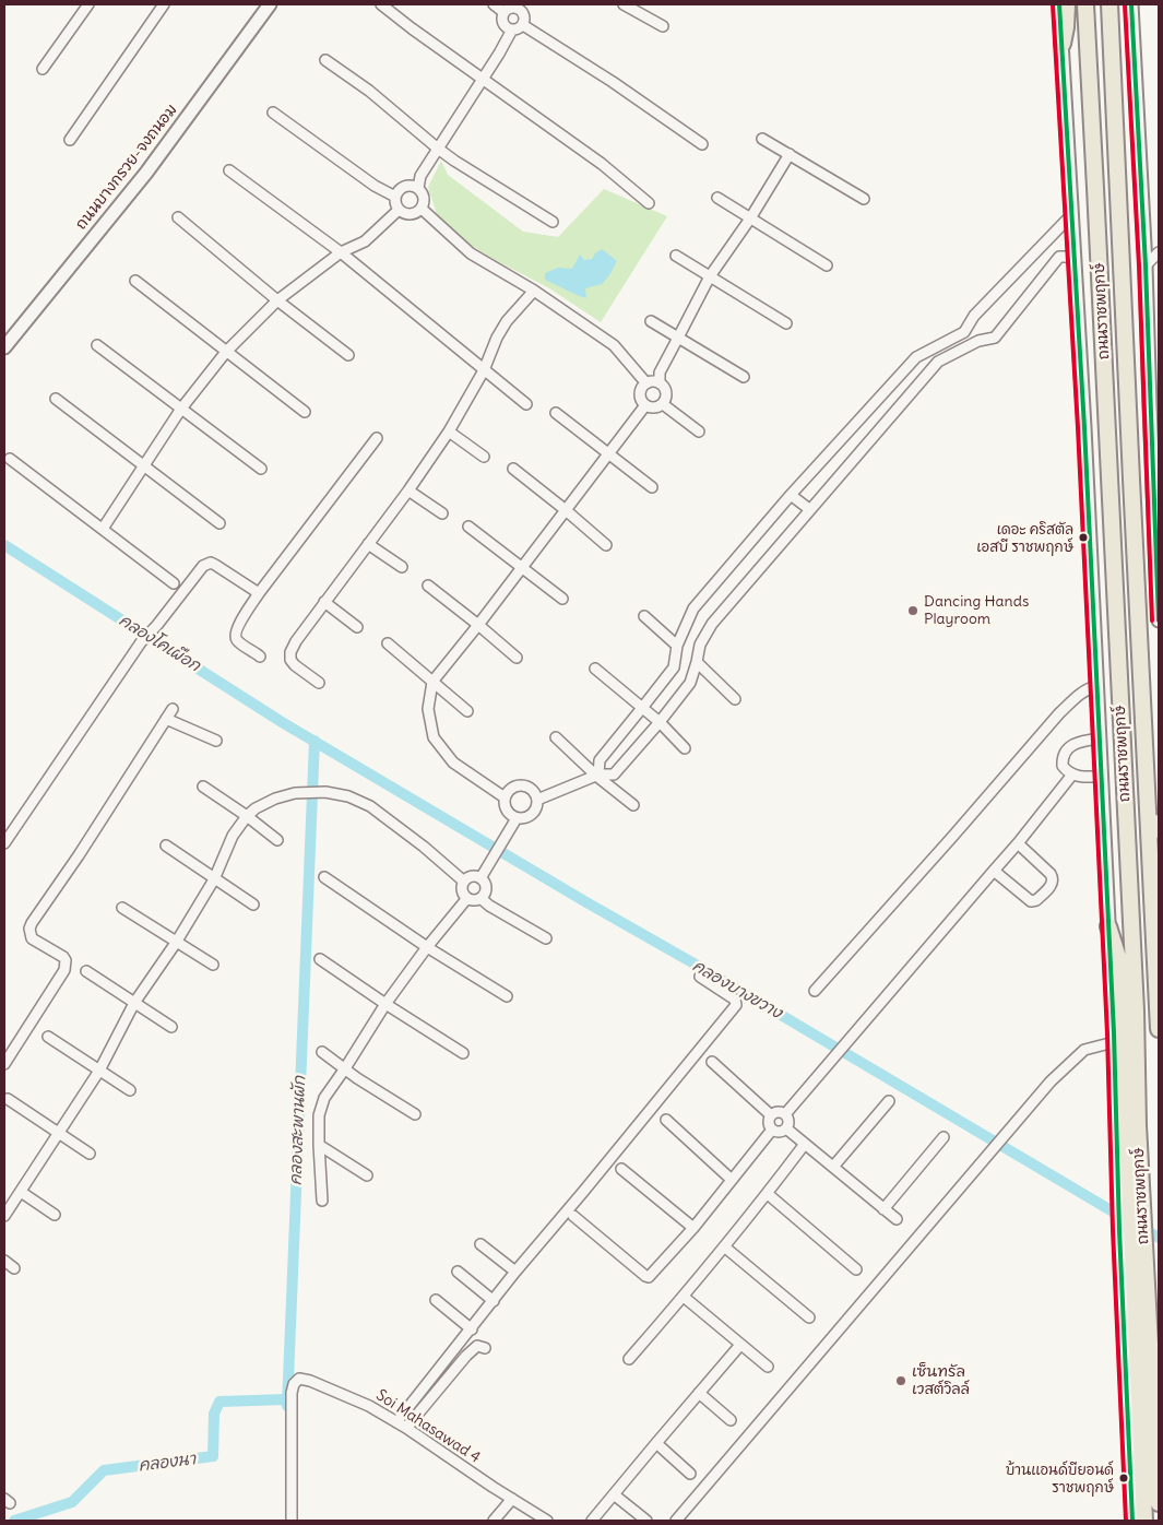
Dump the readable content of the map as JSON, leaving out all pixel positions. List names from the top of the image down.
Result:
{
  "streets": {
    "main road": ["ถนนบางกรวย-จงถนอม", "ถนนราชพฤกษ์"],
    "street": ["Soi Mahasawad 4"]
  },
  "water": [
    "คลองโคเผือก",
    "คลองบางขวาง",
    "คลองสะพานผัก",
    "คลองนา"
  ],
  "places": [
    "เดอะ คริสตัล เอสบี ราชพฤกษ์",
    "Dancing Hands Playroom",
    "เซ็นทรัล เวสต์วิลล์",
    "บ้านแอนด์บียอนด์ ราชพฤกษ์"
  ]
}
